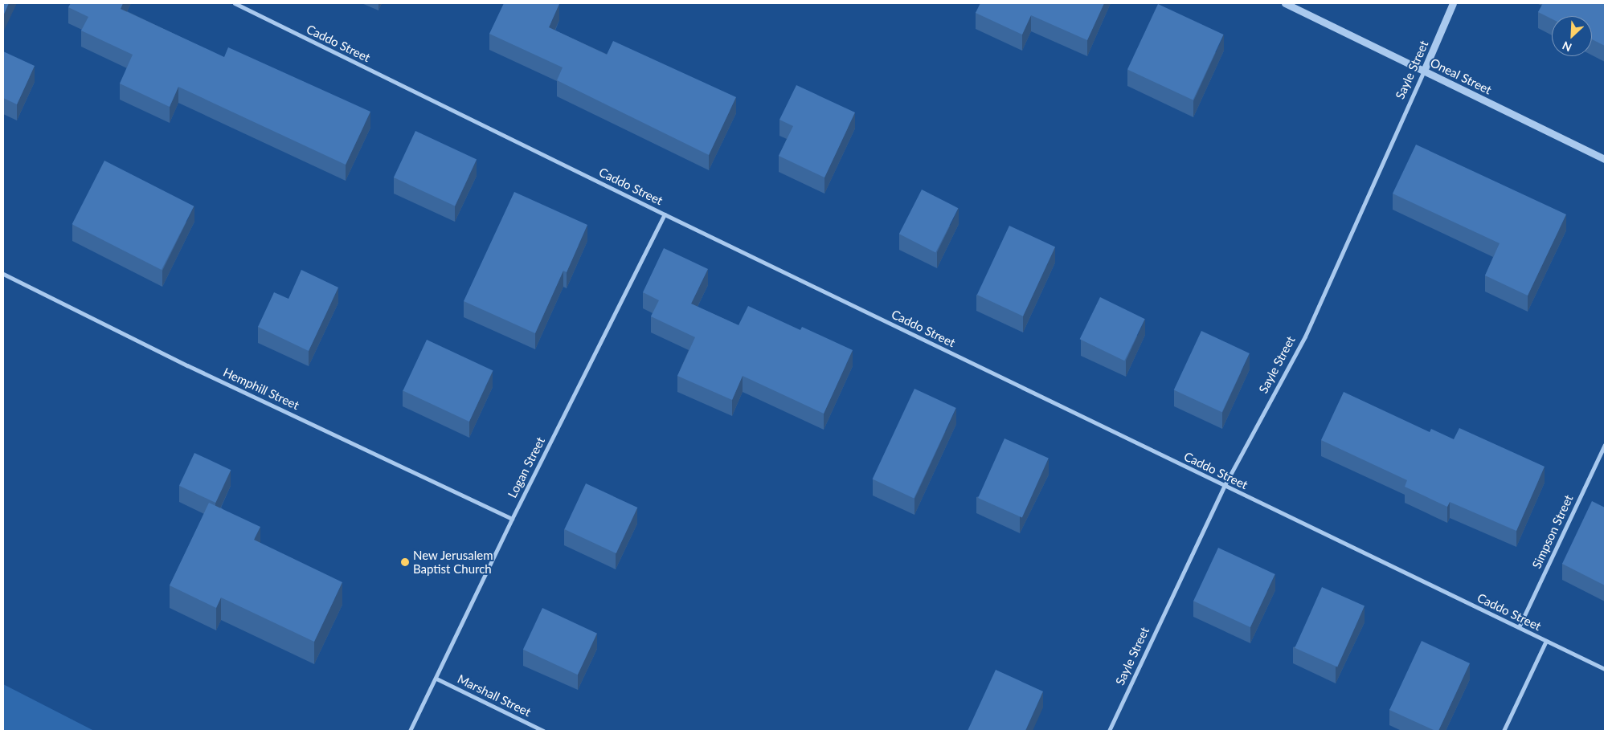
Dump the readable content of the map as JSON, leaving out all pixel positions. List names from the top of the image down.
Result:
{
  "streets": {
    "street": [
      "Caddo Street",
      "Sayle Street",
      "Oneal Street",
      "Hemphill Street",
      "Logan Street",
      "Simpson Street",
      "Marshall Street"
    ]
  },
  "crossings": [
    ["Caddo Street", "Sayle Street"],
    ["Caddo Street", "Logan Street"],
    ["Caddo Street", "Simpson Street"],
    ["Sayle Street", "Oneal Street"],
    ["Hemphill Street", "Logan Street"],
    ["Logan Street", "Marshall Street"]
  ],
  "places": ["New Jerusalem Baptist Church"],
  "north": "bottom left"
}
